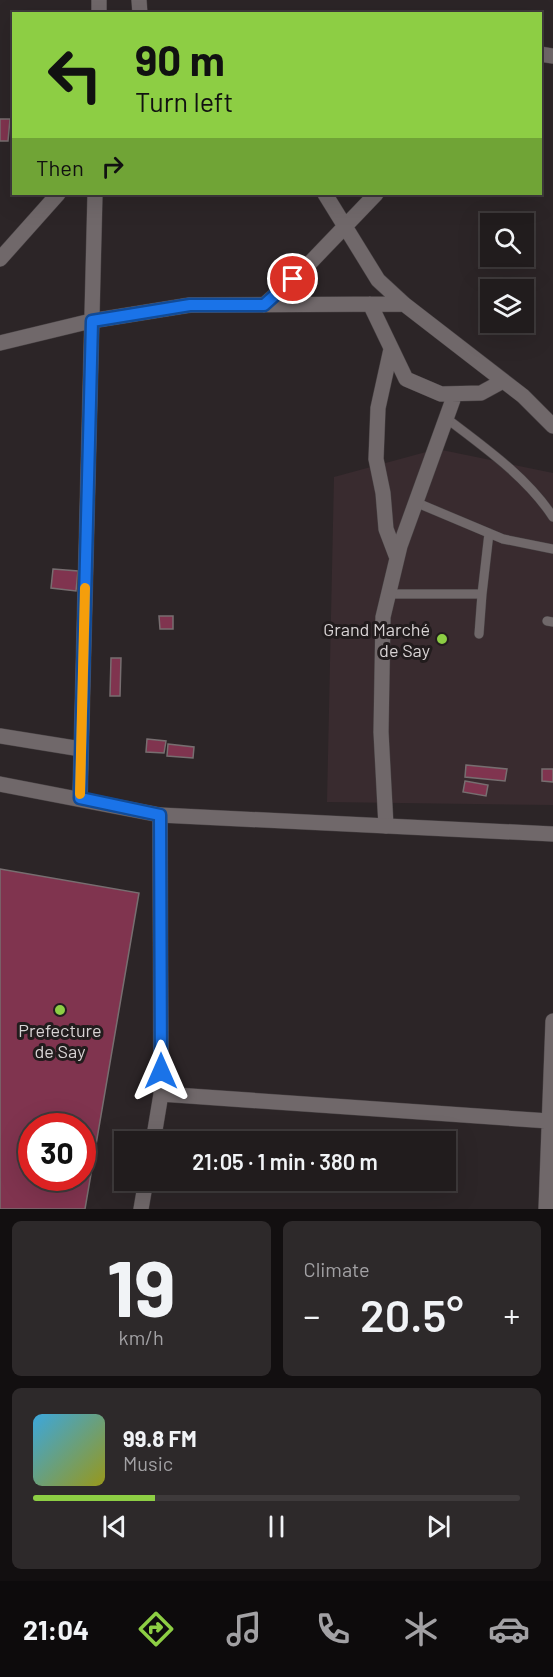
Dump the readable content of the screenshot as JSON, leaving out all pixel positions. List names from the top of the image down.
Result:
{
  "places": ["Grand Marché de Say", "Prefecture de Say"],
  "page": {
    "turn": ["90 m", "Turn left"],
    "then": "Then",
    "limit": "30",
    "trip": "21:05 · 1 min · 380 m",
    "tile": [
      ["19", "km/h"],
      "Climate"
    ],
    "heat": ["−", "20.5°", "+"],
    "song": ["99.8 FM", "Music"],
    "tabs": "21:04"
  }
}
